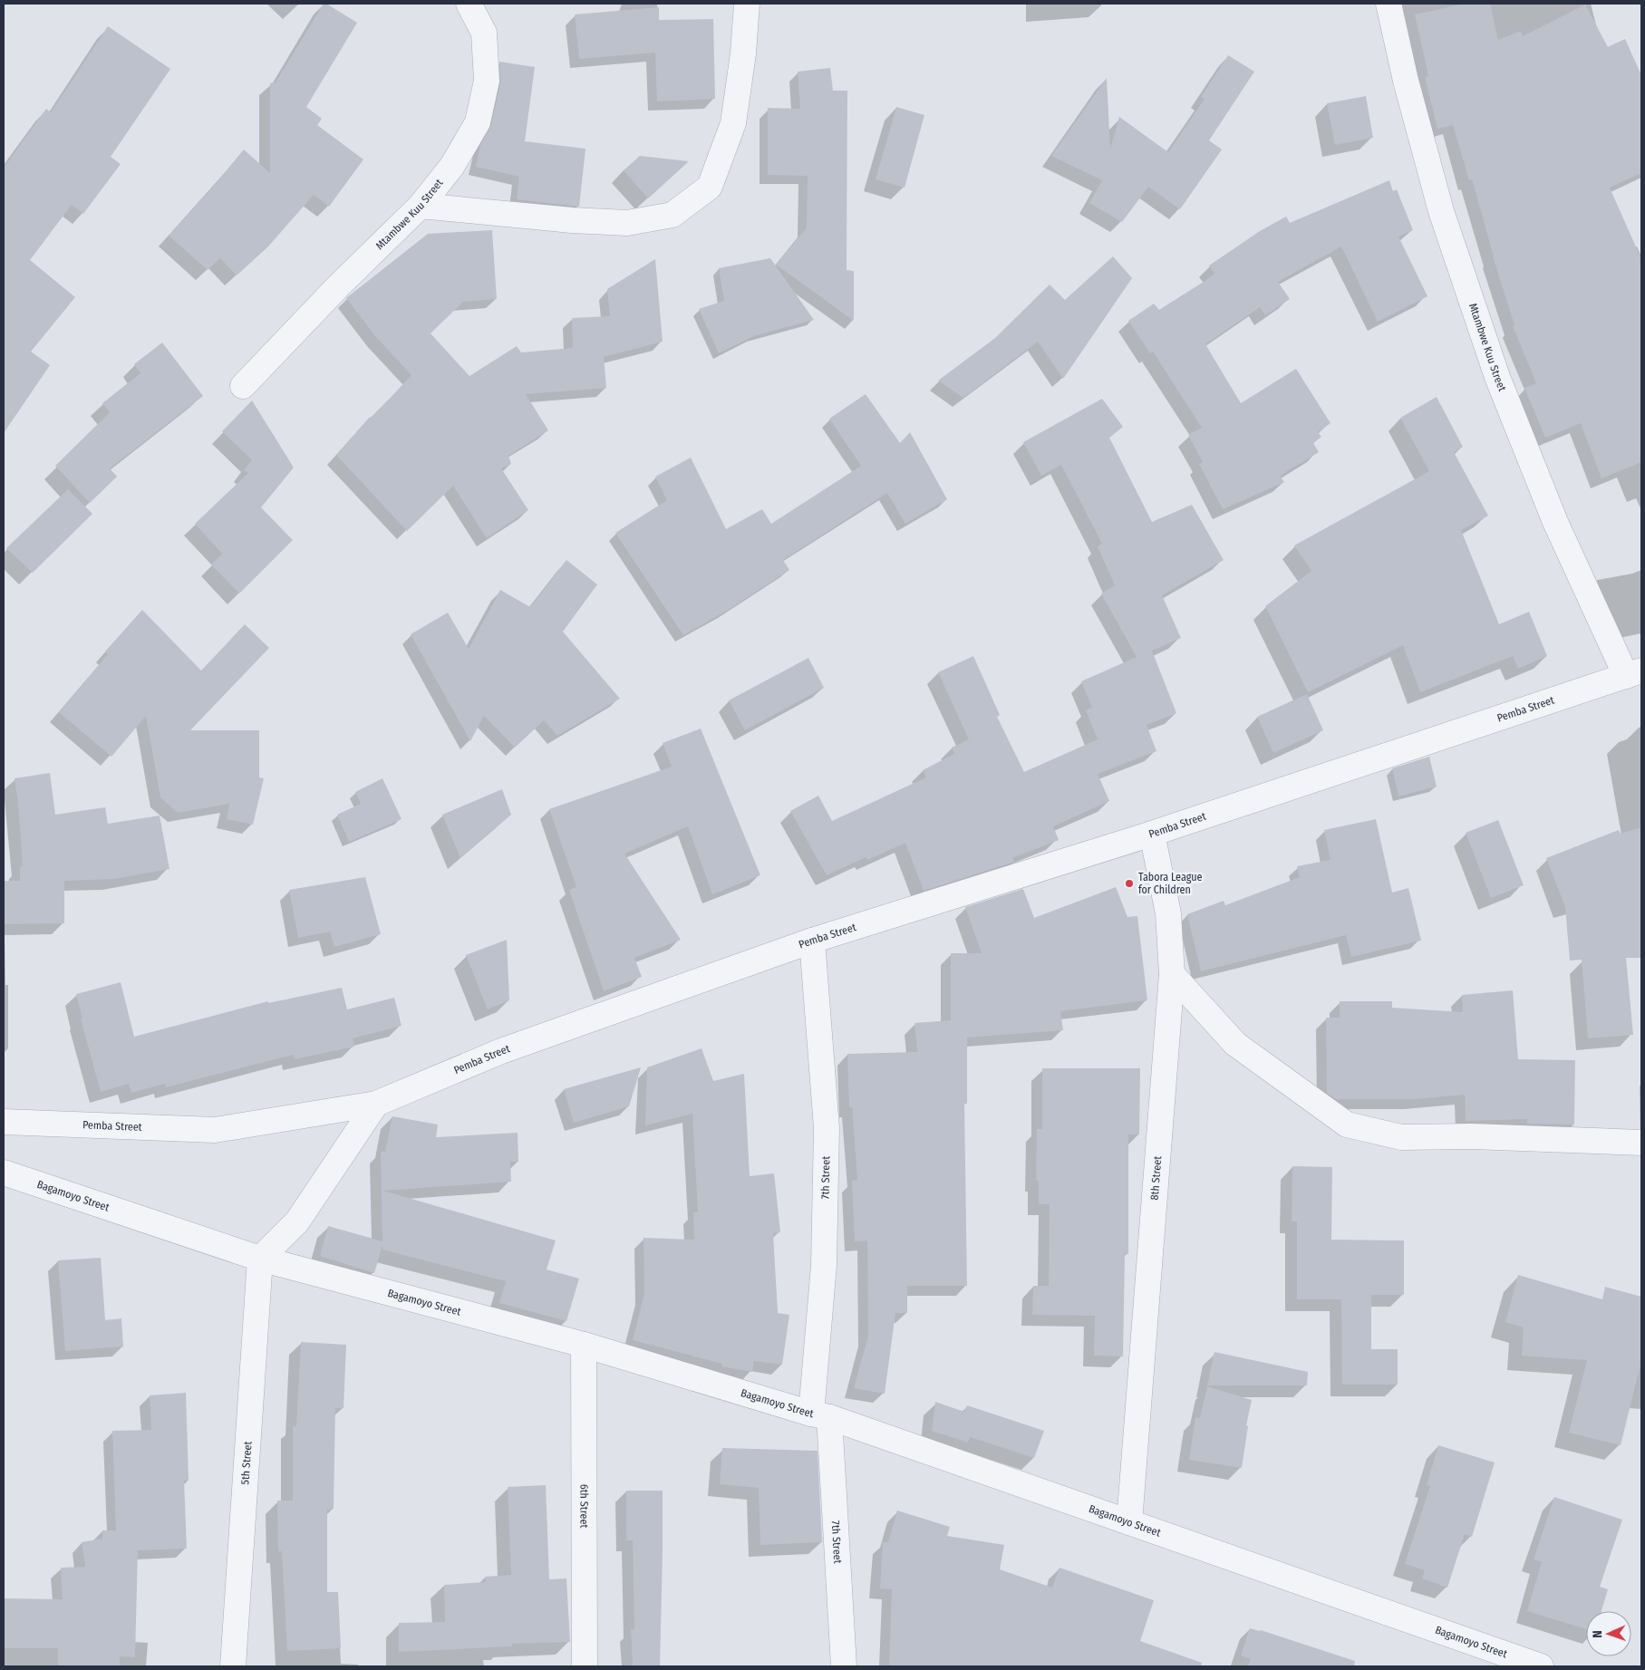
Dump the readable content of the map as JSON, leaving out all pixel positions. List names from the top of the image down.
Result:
{
  "streets": {
    "street": [
      "Mtambwe Kuu Street",
      "Pemba Street",
      "7th Street",
      "8th Street",
      "Bagamoyo Street",
      "5th Street",
      "6th Street"
    ]
  },
  "crossings": [
    ["Mtambwe Kuu Street", "Pemba Street"],
    ["Pemba Street", "7th Street"],
    ["Pemba Street", "8th Street"],
    ["7th Street", "Bagamoyo Street"],
    ["8th Street", "Bagamoyo Street"],
    ["Bagamoyo Street", "5th Street"],
    ["Bagamoyo Street", "6th Street"]
  ],
  "places": ["Tabora League for Children"],
  "north": "left"
}
